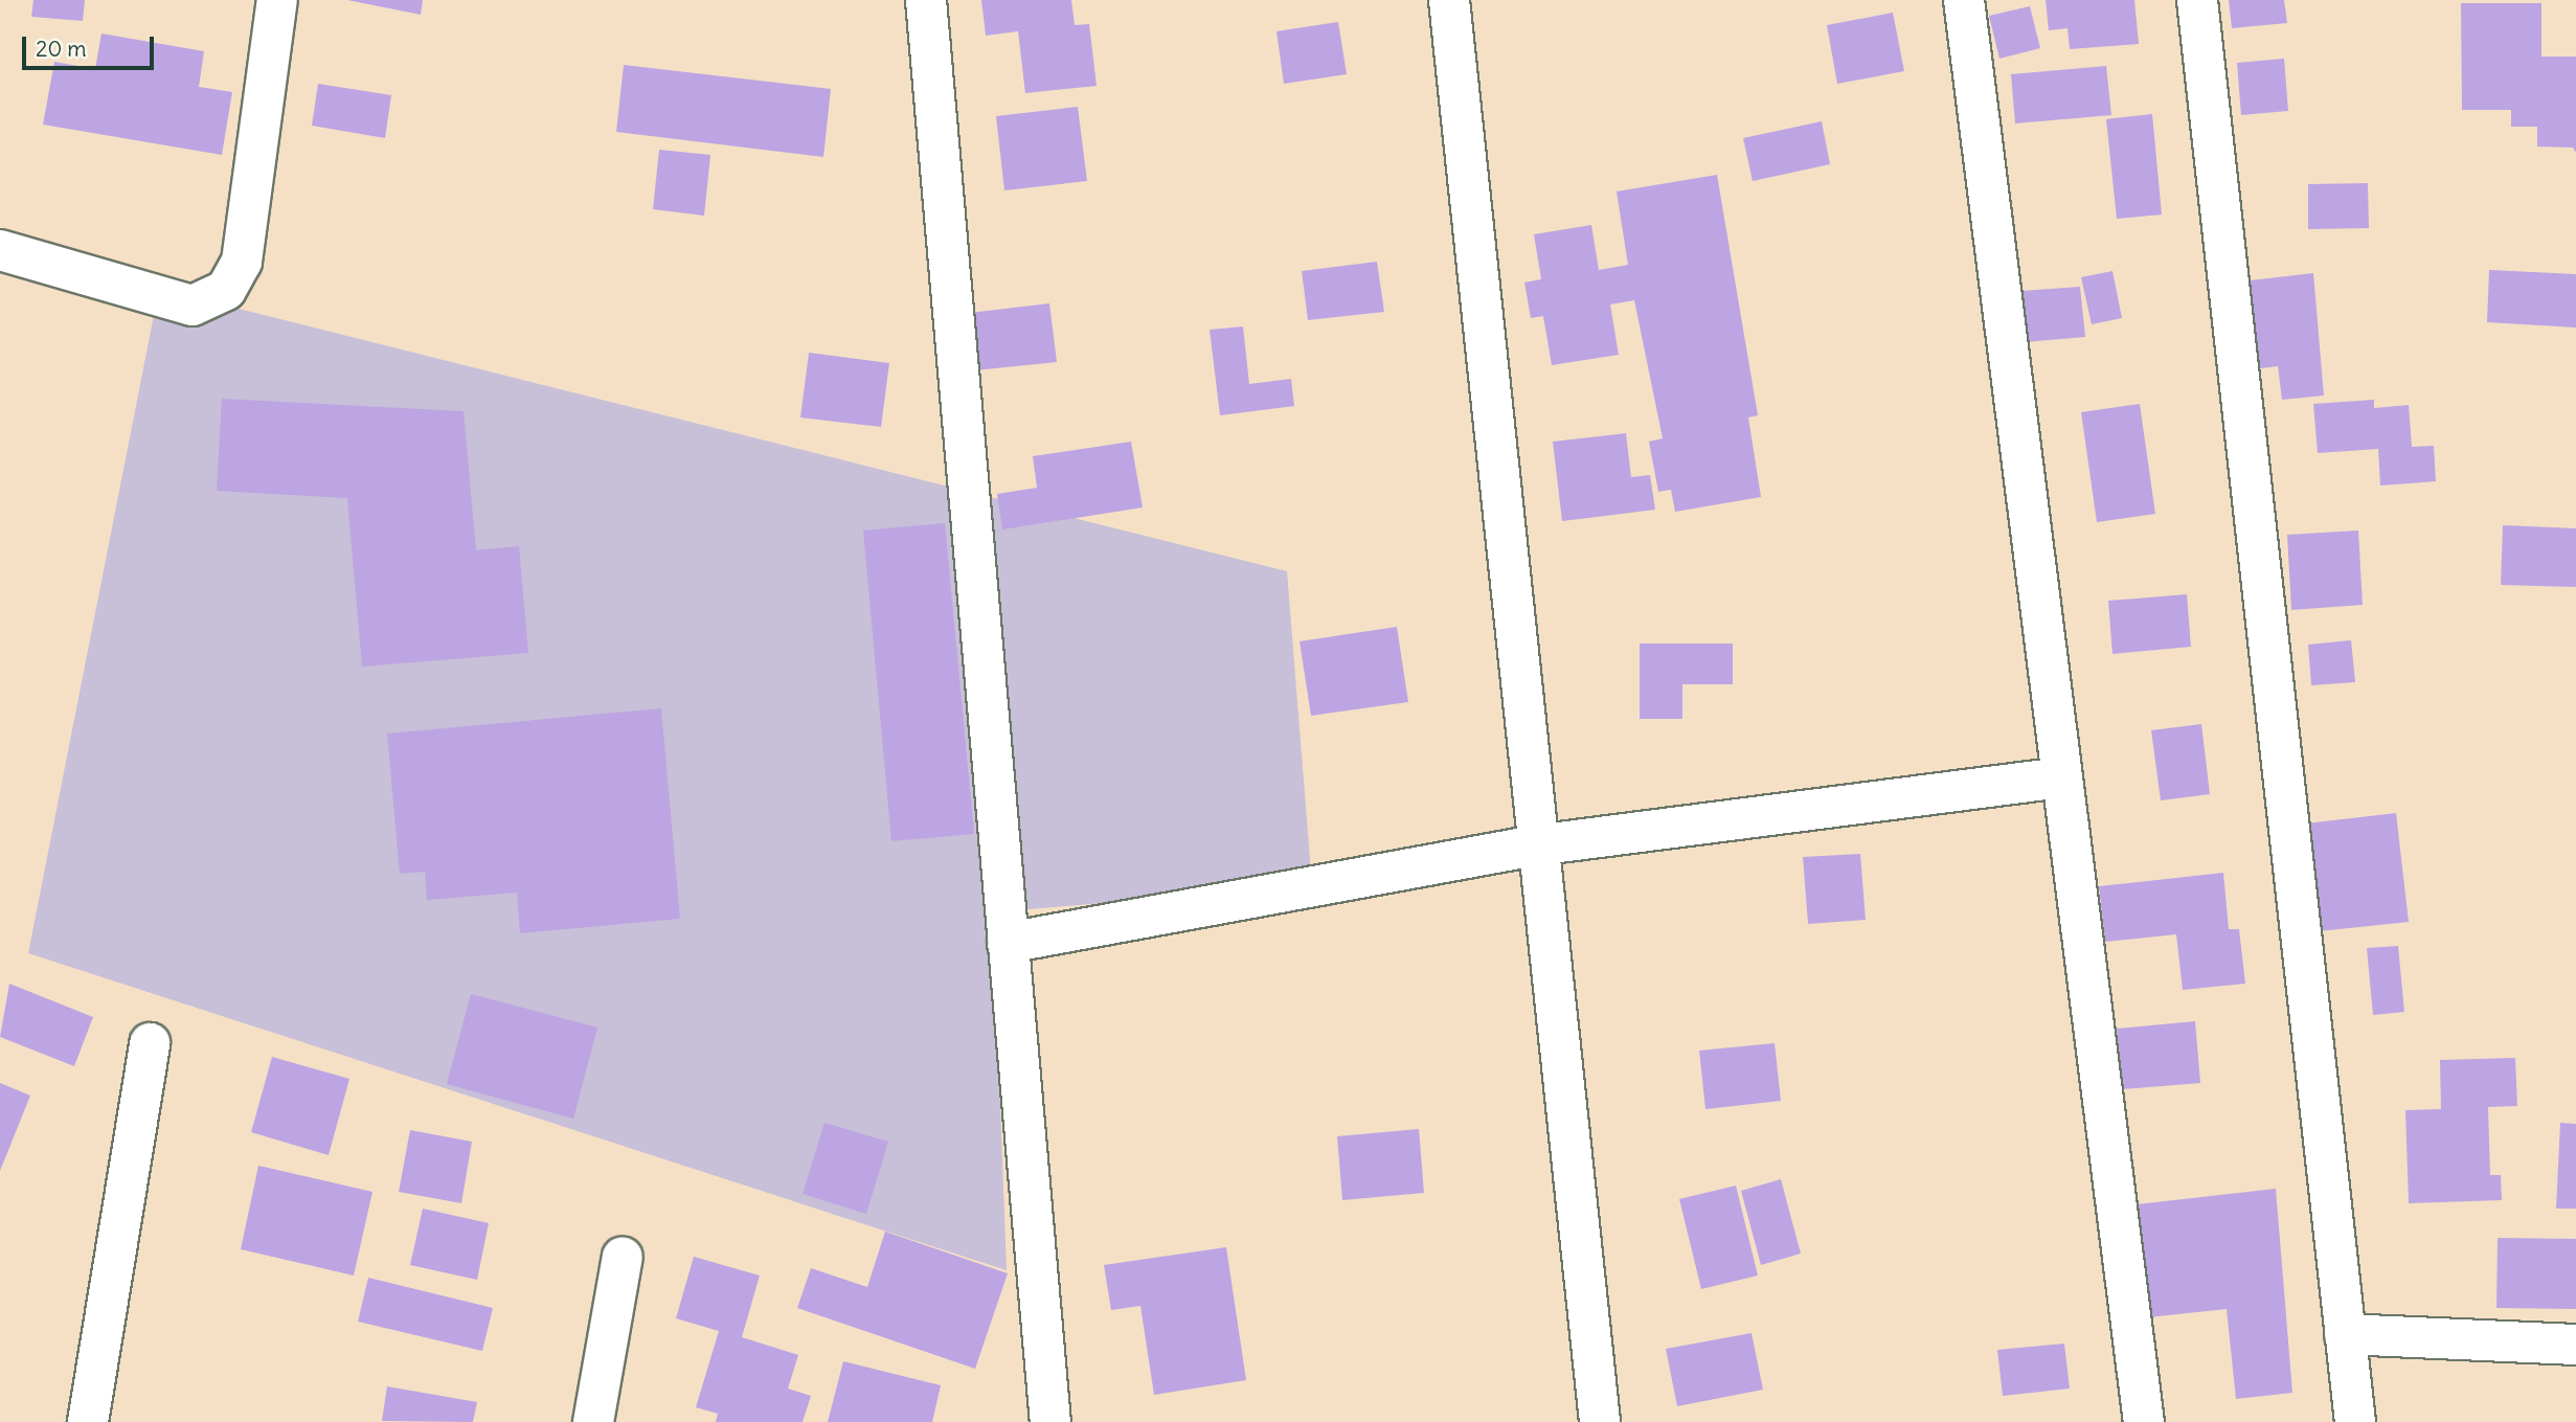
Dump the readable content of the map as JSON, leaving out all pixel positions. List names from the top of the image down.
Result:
{
  "scale_bar": "20 m"
}
